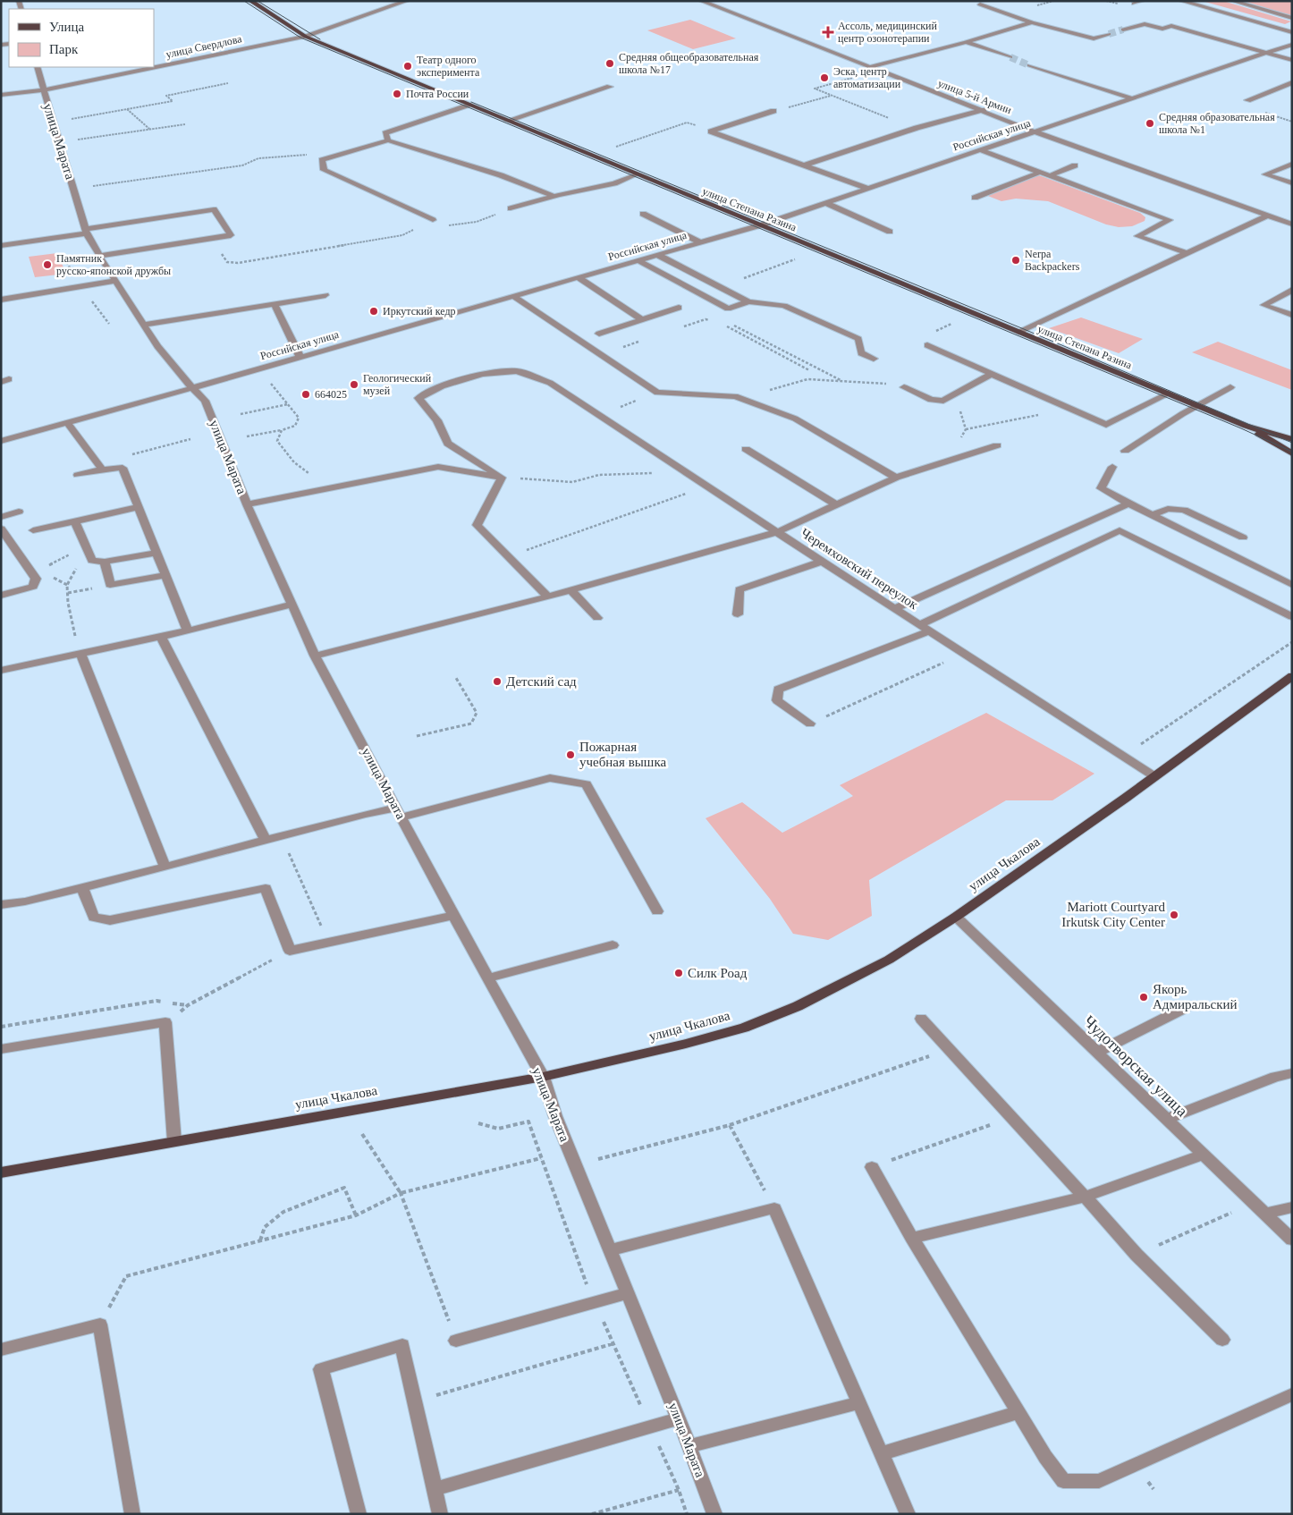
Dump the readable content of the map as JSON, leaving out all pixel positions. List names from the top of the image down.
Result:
{
  "streets": {
    "main road": ["улица Степана Разина", "улица Чкалова"],
    "street": [
      "улица Свердлова",
      "улица 5-й Армии",
      "Российская улица",
      "улица Марата",
      "Черемховский переулок",
      "Чудотворская улица"
    ]
  },
  "crossings": [
    ["улица Свердлова", "улица Марата"],
    ["улица Свердлова", "улица Степана Разина"],
    ["улица 5-й Армии", "Российская улица"],
    ["Российская улица", "улица Марата"],
    ["Российская улица", "улица Степана Разина"],
    ["улица Марата", "улица Чкалова"],
    ["Черемховский переулок", "улица Чкалова"],
    ["улица Чкалова", "Чудотворская улица"]
  ],
  "places": {
    "health": ["Ассоль, медицинский центр озонотерапии"],
    "other": [
      "Средняя общеобразовательная школа №17",
      "Театр одного эксперимента",
      "Эска, центр автоматизации",
      "Почта России",
      "Средняя образовательная школа №1",
      "Nerpa Backpackers",
      "Памятник русско-японской дружбы",
      "Иркутский кедр",
      "Геологический музей",
      "664025",
      "Детский сад",
      "Пожарная учебная вышка",
      "Mariott Courtyard Irkutsk City Center",
      "Силк Роад",
      "Якорь Адмиральский"
    ]
  },
  "legend": ["Улица", "Парк"]
}
